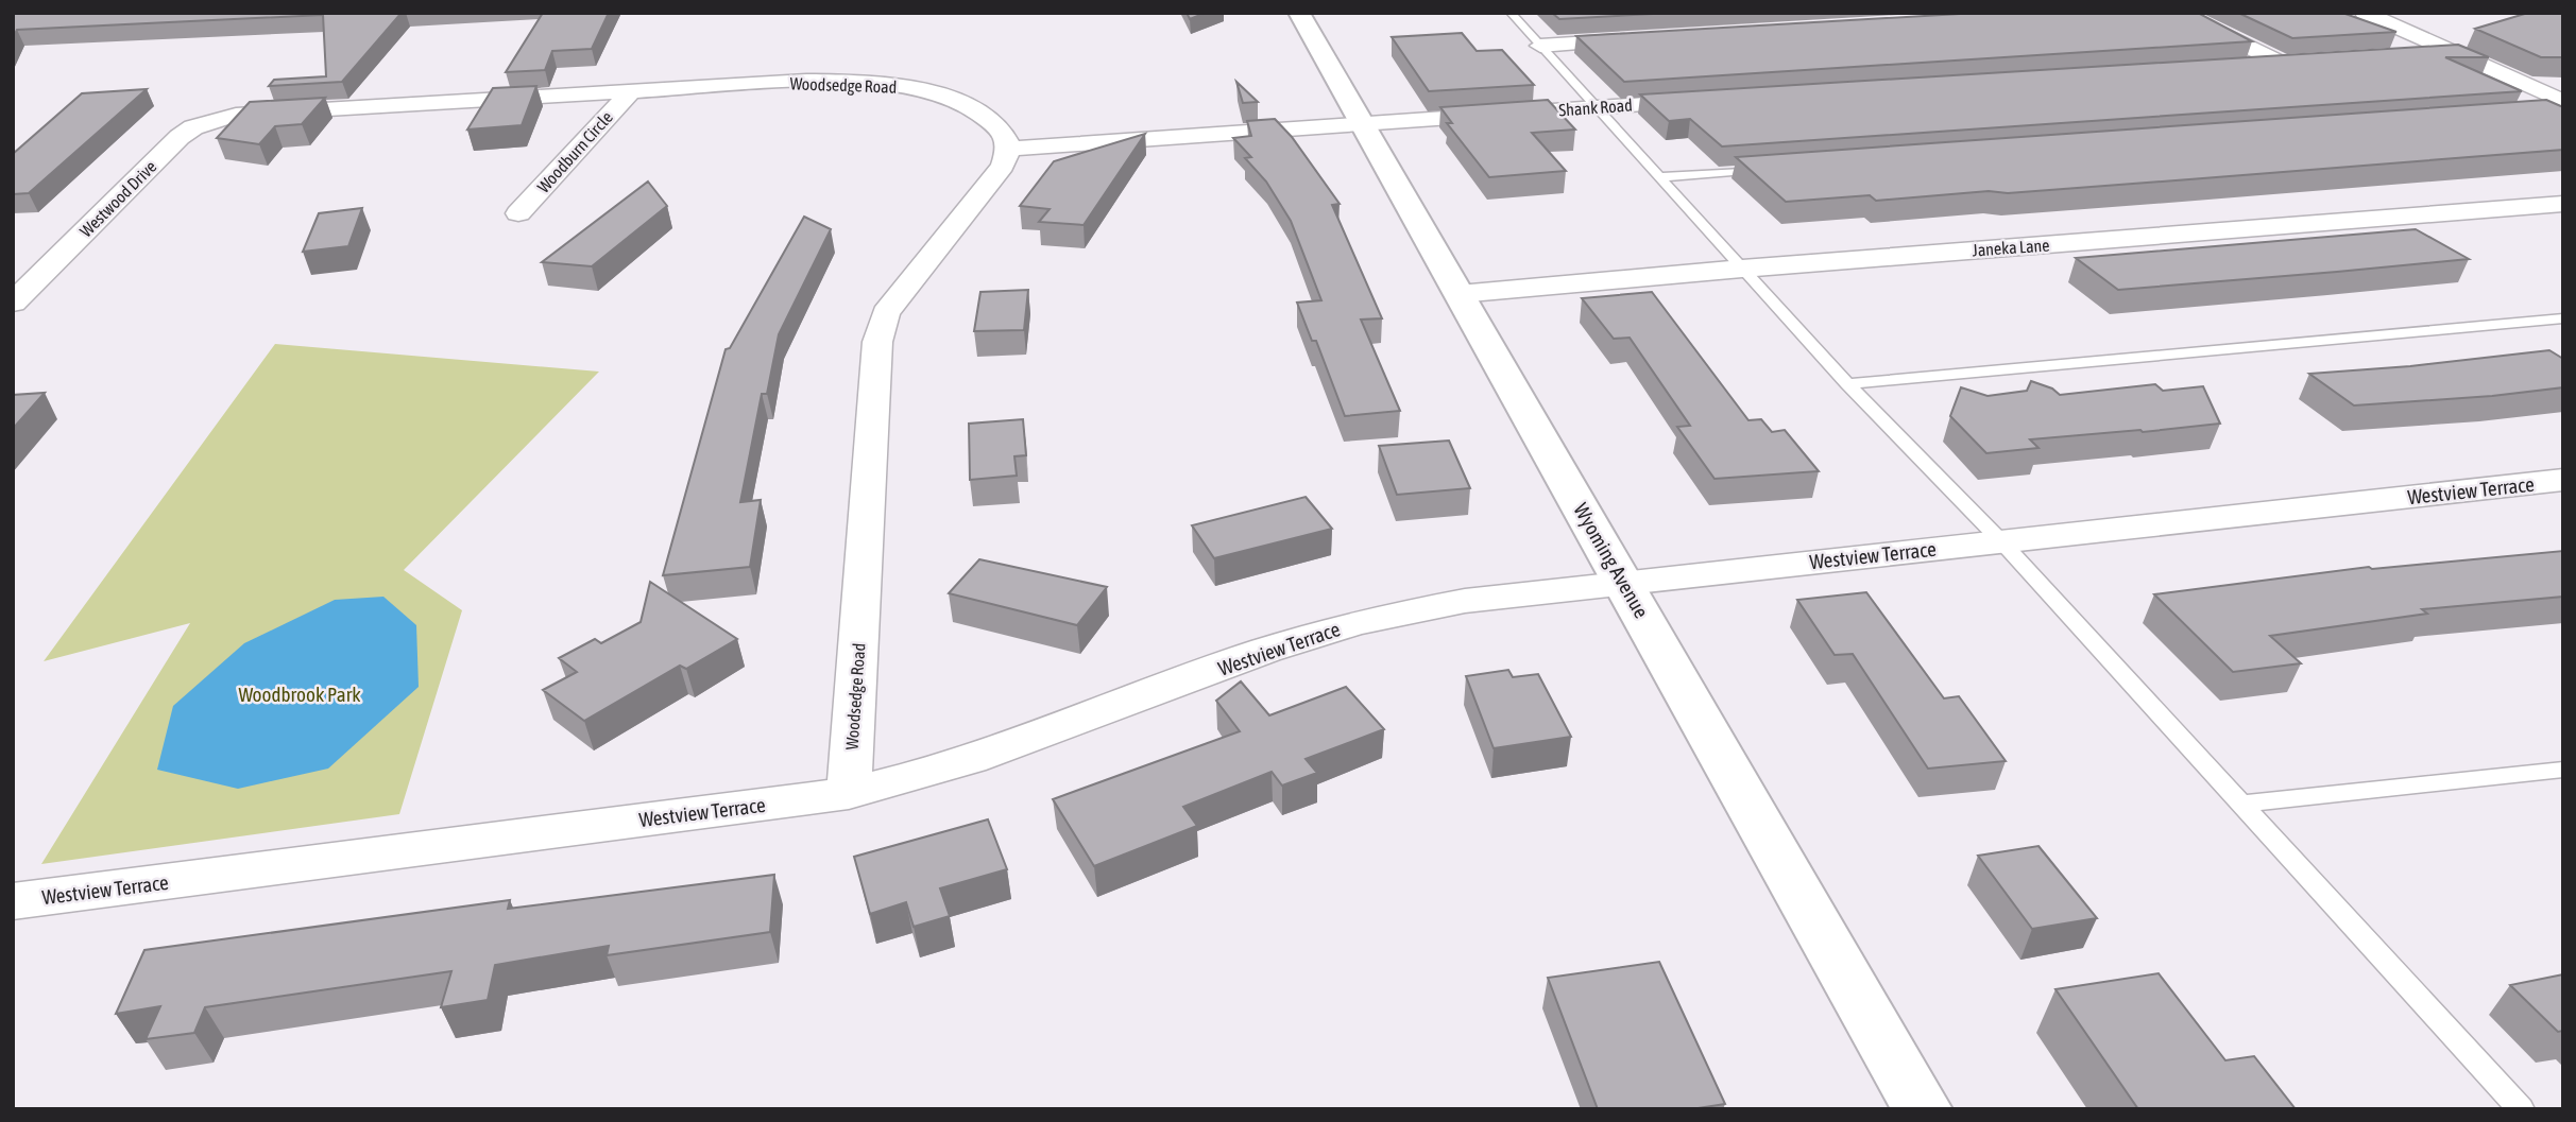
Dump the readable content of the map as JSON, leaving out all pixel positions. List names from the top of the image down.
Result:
{
  "streets": {
    "street": [
      "Woodsedge Road",
      "Shank Road",
      "Woodburn Circle",
      "Westwood Drive",
      "Janeka Lane",
      "Westview Terrace",
      "Wyoming Avenue"
    ]
  },
  "crossings": [
    ["Woodsedge Road", "Shank Road"],
    ["Woodsedge Road", "Woodburn Circle"],
    ["Woodsedge Road", "Westwood Drive"],
    ["Woodsedge Road", "Westview Terrace"],
    ["Shank Road", "Wyoming Avenue"],
    ["Janeka Lane", "Wyoming Avenue"],
    ["Westview Terrace", "Wyoming Avenue"]
  ],
  "parks": ["Woodbrook Park"]
}
